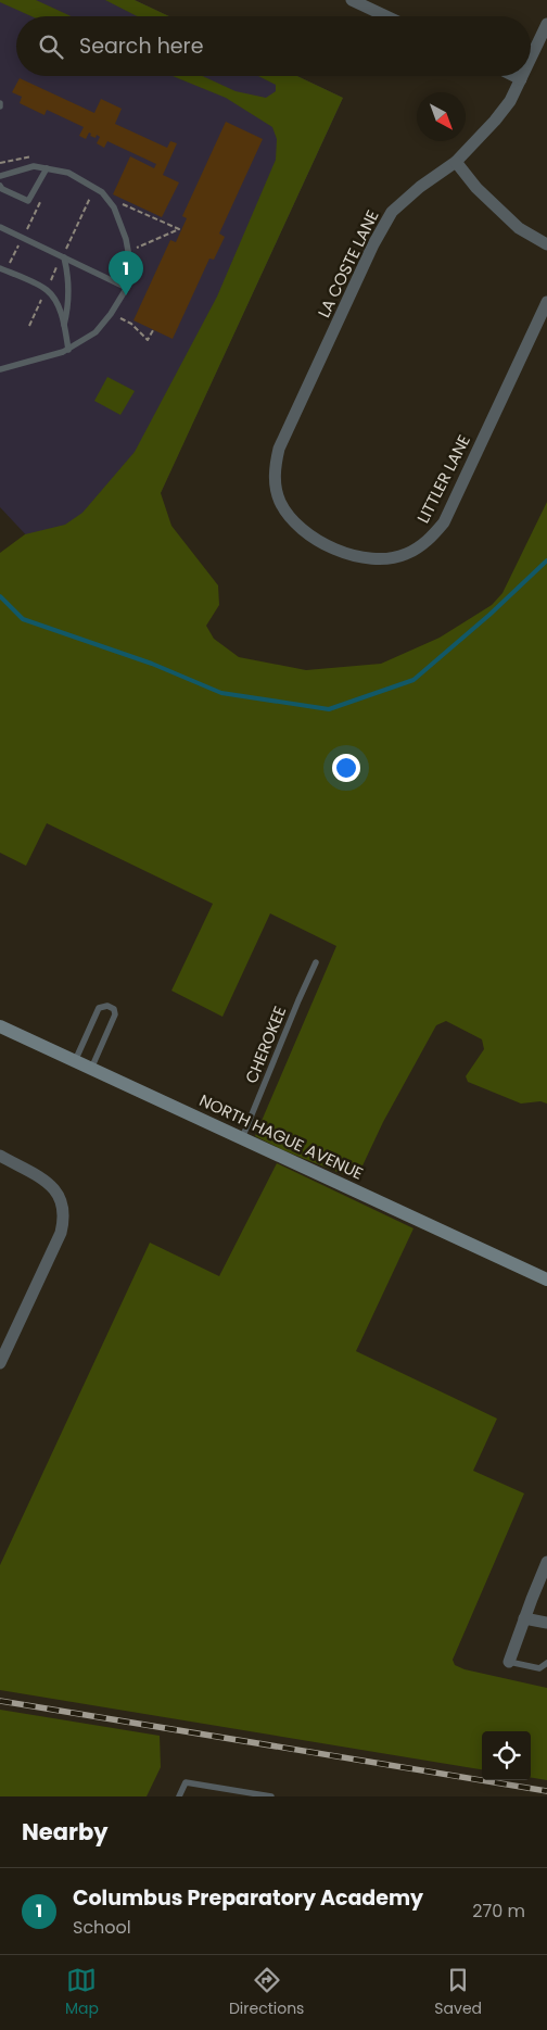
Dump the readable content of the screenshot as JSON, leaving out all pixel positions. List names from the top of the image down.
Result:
{
  "streets": {
    "main road": ["NORTH HAGUE AVENUE"],
    "street": ["LA COSTE LANE", "LITTLER LANE"],
    "lane": ["CHEROKEE"]
  },
  "crossings": [
    ["LA COSTE LANE", "LITTLER LANE"],
    ["CHEROKEE", "NORTH HAGUE AVENUE"]
  ],
  "north": "bottom right",
  "page": {
    "search": "Search here",
    "pins": "1",
    "heading": "Nearby",
    "list": [
      {
        "mark": "1",
        "name": "Columbus Preparatory Academy",
        "note": "School",
        "value": "270 m"
      }
    ],
    "nav": ["Map", "Directions", "Saved"]
  }
}
